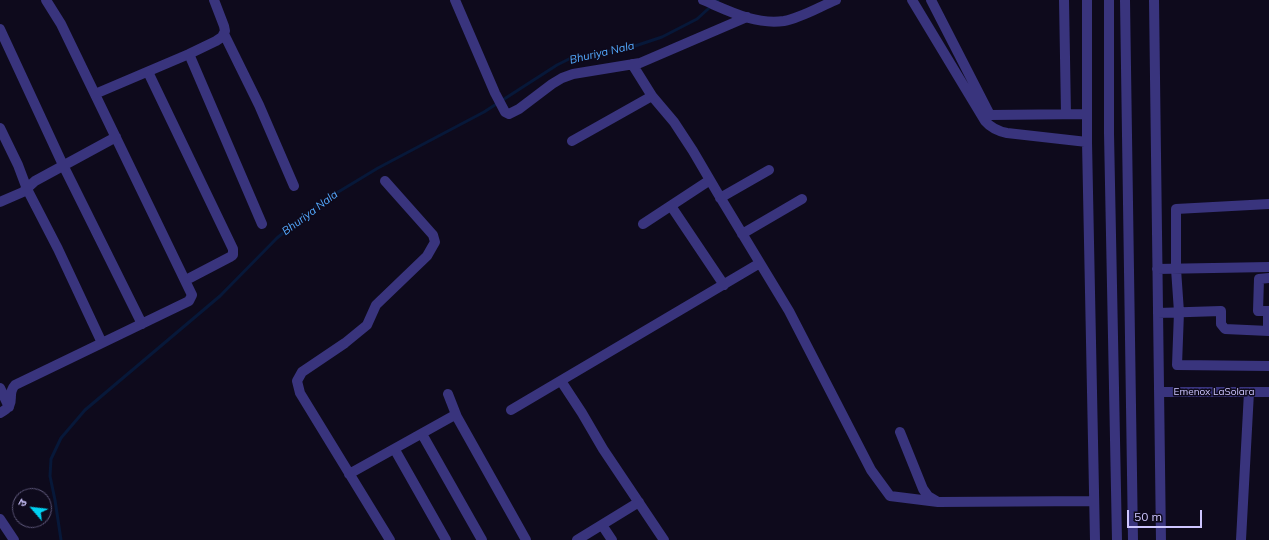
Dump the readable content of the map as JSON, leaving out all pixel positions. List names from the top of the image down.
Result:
{
  "streets": {
    "street": ["Emenox LaSolara"]
  },
  "water": ["Bhuriya Nala"],
  "scale_bar": "50 m",
  "north": "top left"
}
